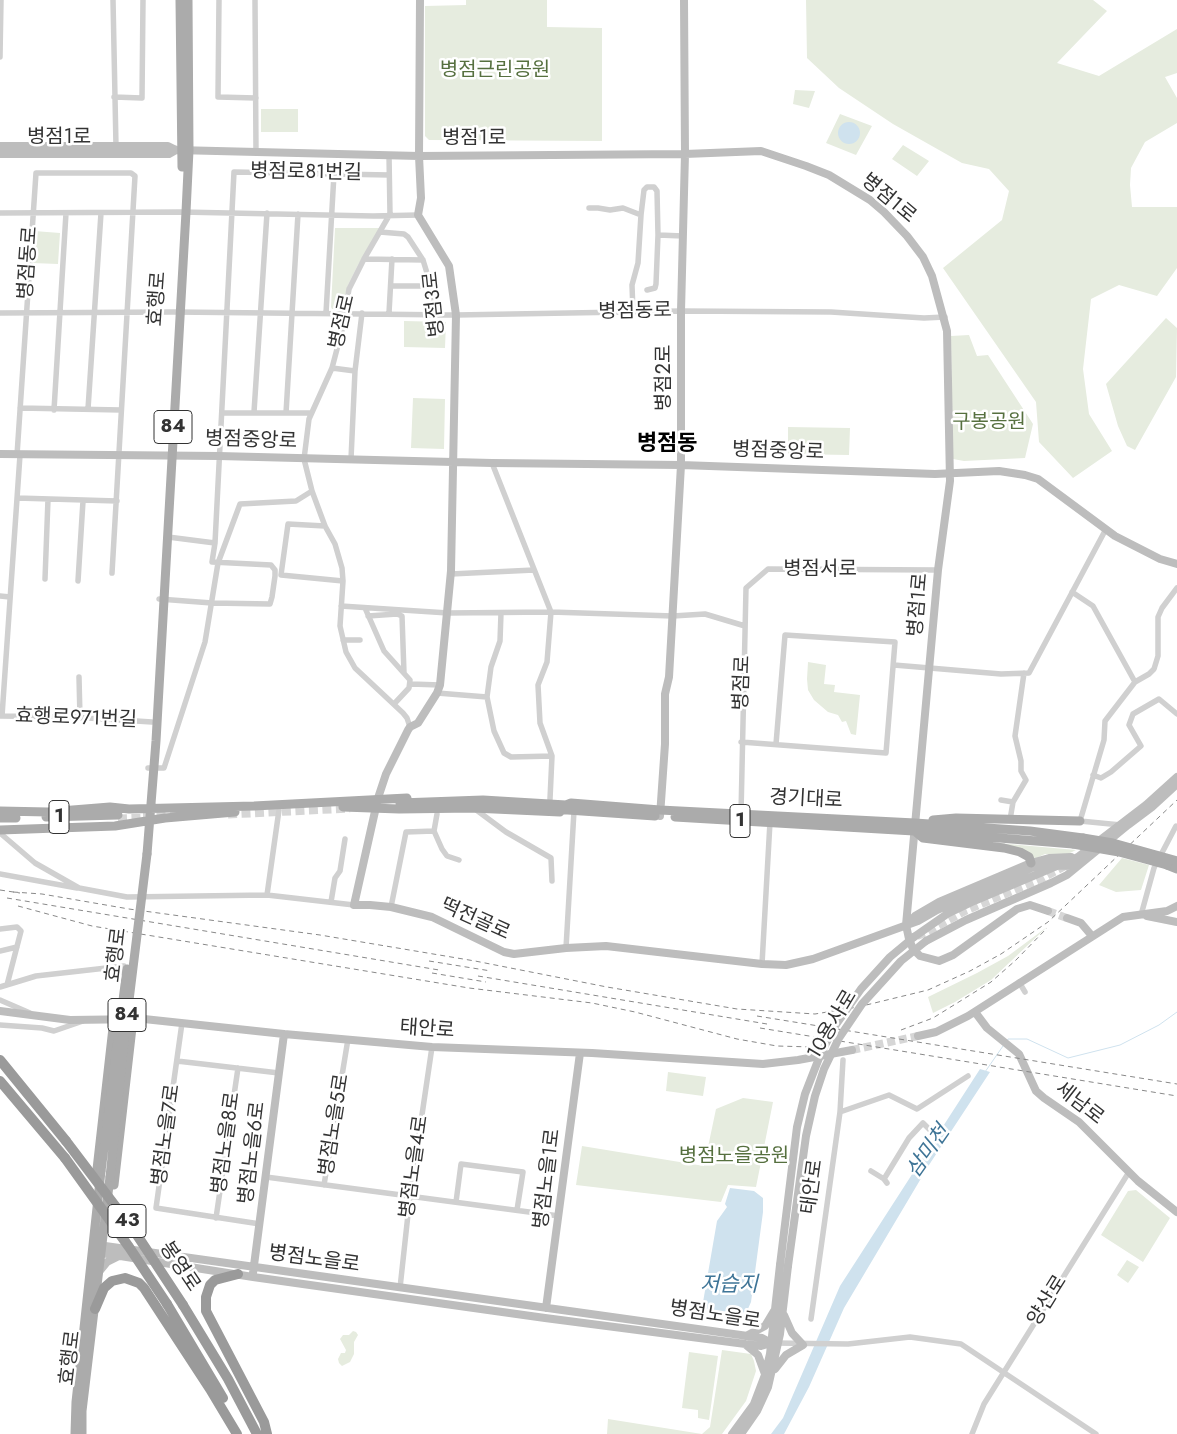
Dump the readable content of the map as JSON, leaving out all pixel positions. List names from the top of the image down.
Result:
{
  "streets": {
    "highway": ["43", "봉영로"],
    "main road": [
      "효행로",
      "84",
      "경기대로",
      "1"
    ],
    "street": [
      "병점1로",
      "병점로81번길",
      "병점동로",
      "병점3로",
      "병점로",
      "병점2로",
      "병점중앙로",
      "병점서로",
      "효행로971번길",
      "떡전골로",
      "10용사로",
      "태안로",
      "세남로",
      "병점노을5로",
      "병점노을7로",
      "병점노을8로",
      "병점노을6로",
      "병점노을4로",
      "병점노을1로",
      "병점노을로",
      "양산로"
    ]
  },
  "crossings": [
    ["병점1로", "병점동로"],
    ["병점1로", "효행로"],
    ["병점1로", "병점2로"],
    ["병점1로", "병점중앙로"],
    ["병점1로", "병점서로"],
    ["병점1로", "경기대로"],
    ["병점1로", "떡전골로"],
    ["병점동로", "효행로"],
    ["병점동로", "병점3로"],
    ["병점동로", "병점로"],
    ["병점동로", "병점2로"],
    ["효행로", "병점중앙로"],
    ["효행로", "효행로971번길"],
    ["효행로", "병점노을로"],
    ["병점3로", "병점로"],
    ["병점3로", "병점중앙로"],
    ["병점로", "병점2로"],
    ["병점로", "병점중앙로"],
    ["병점로", "병점서로"],
    ["병점로", "경기대로"],
    ["병점2로", "병점중앙로"],
    ["병점2로", "경기대로"],
    ["10용사로", "병점노을로"],
    ["태안로", "병점노을5로"],
    ["태안로", "병점노을6로"],
    ["태안로", "병점노을4로"],
    ["태안로", "병점노을1로"],
    ["세남로", "양산로"],
    ["병점노을5로", "병점노을4로"],
    ["병점노을5로", "병점노을1로"],
    ["병점노을7로", "병점노을8로"],
    ["병점노을7로", "병점노을6로"],
    ["병점노을6로", "병점노을로"],
    ["병점노을4로", "병점노을로"],
    ["병점노을1로", "병점노을로"]
  ],
  "districts": ["병점동"],
  "water": ["삼미천", "저습지"],
  "parks": ["병점근린공원", "구봉공원", "병점노을공원"]
}
